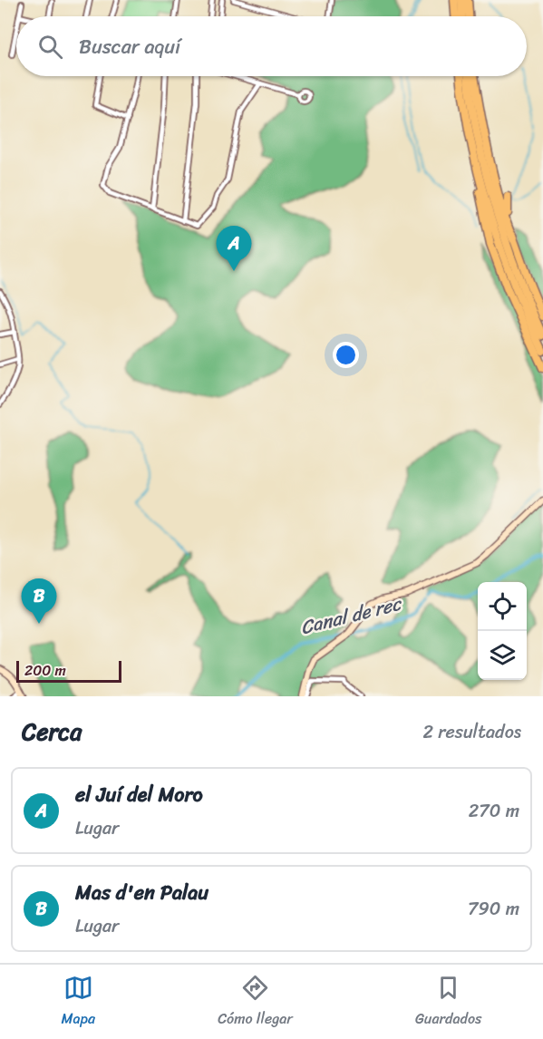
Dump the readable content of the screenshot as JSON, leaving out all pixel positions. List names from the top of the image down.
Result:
{
  "water": ["Canal de rec"],
  "scale_bar": "200 m",
  "page": {
    "search": "Buscar aquí",
    "pins": ["A", "B"],
    "scale": "200 m",
    "heading": ["Cerca", "2 resultados"],
    "list": [
      {
        "mark": "A",
        "name": "el Juí del Moro",
        "note": "Lugar",
        "value": "270 m"
      },
      {
        "mark": "B",
        "name": "Mas d'en Palau",
        "note": "Lugar",
        "value": "790 m"
      }
    ],
    "nav": ["Mapa", "Cómo llegar", "Guardados"]
  }
}
